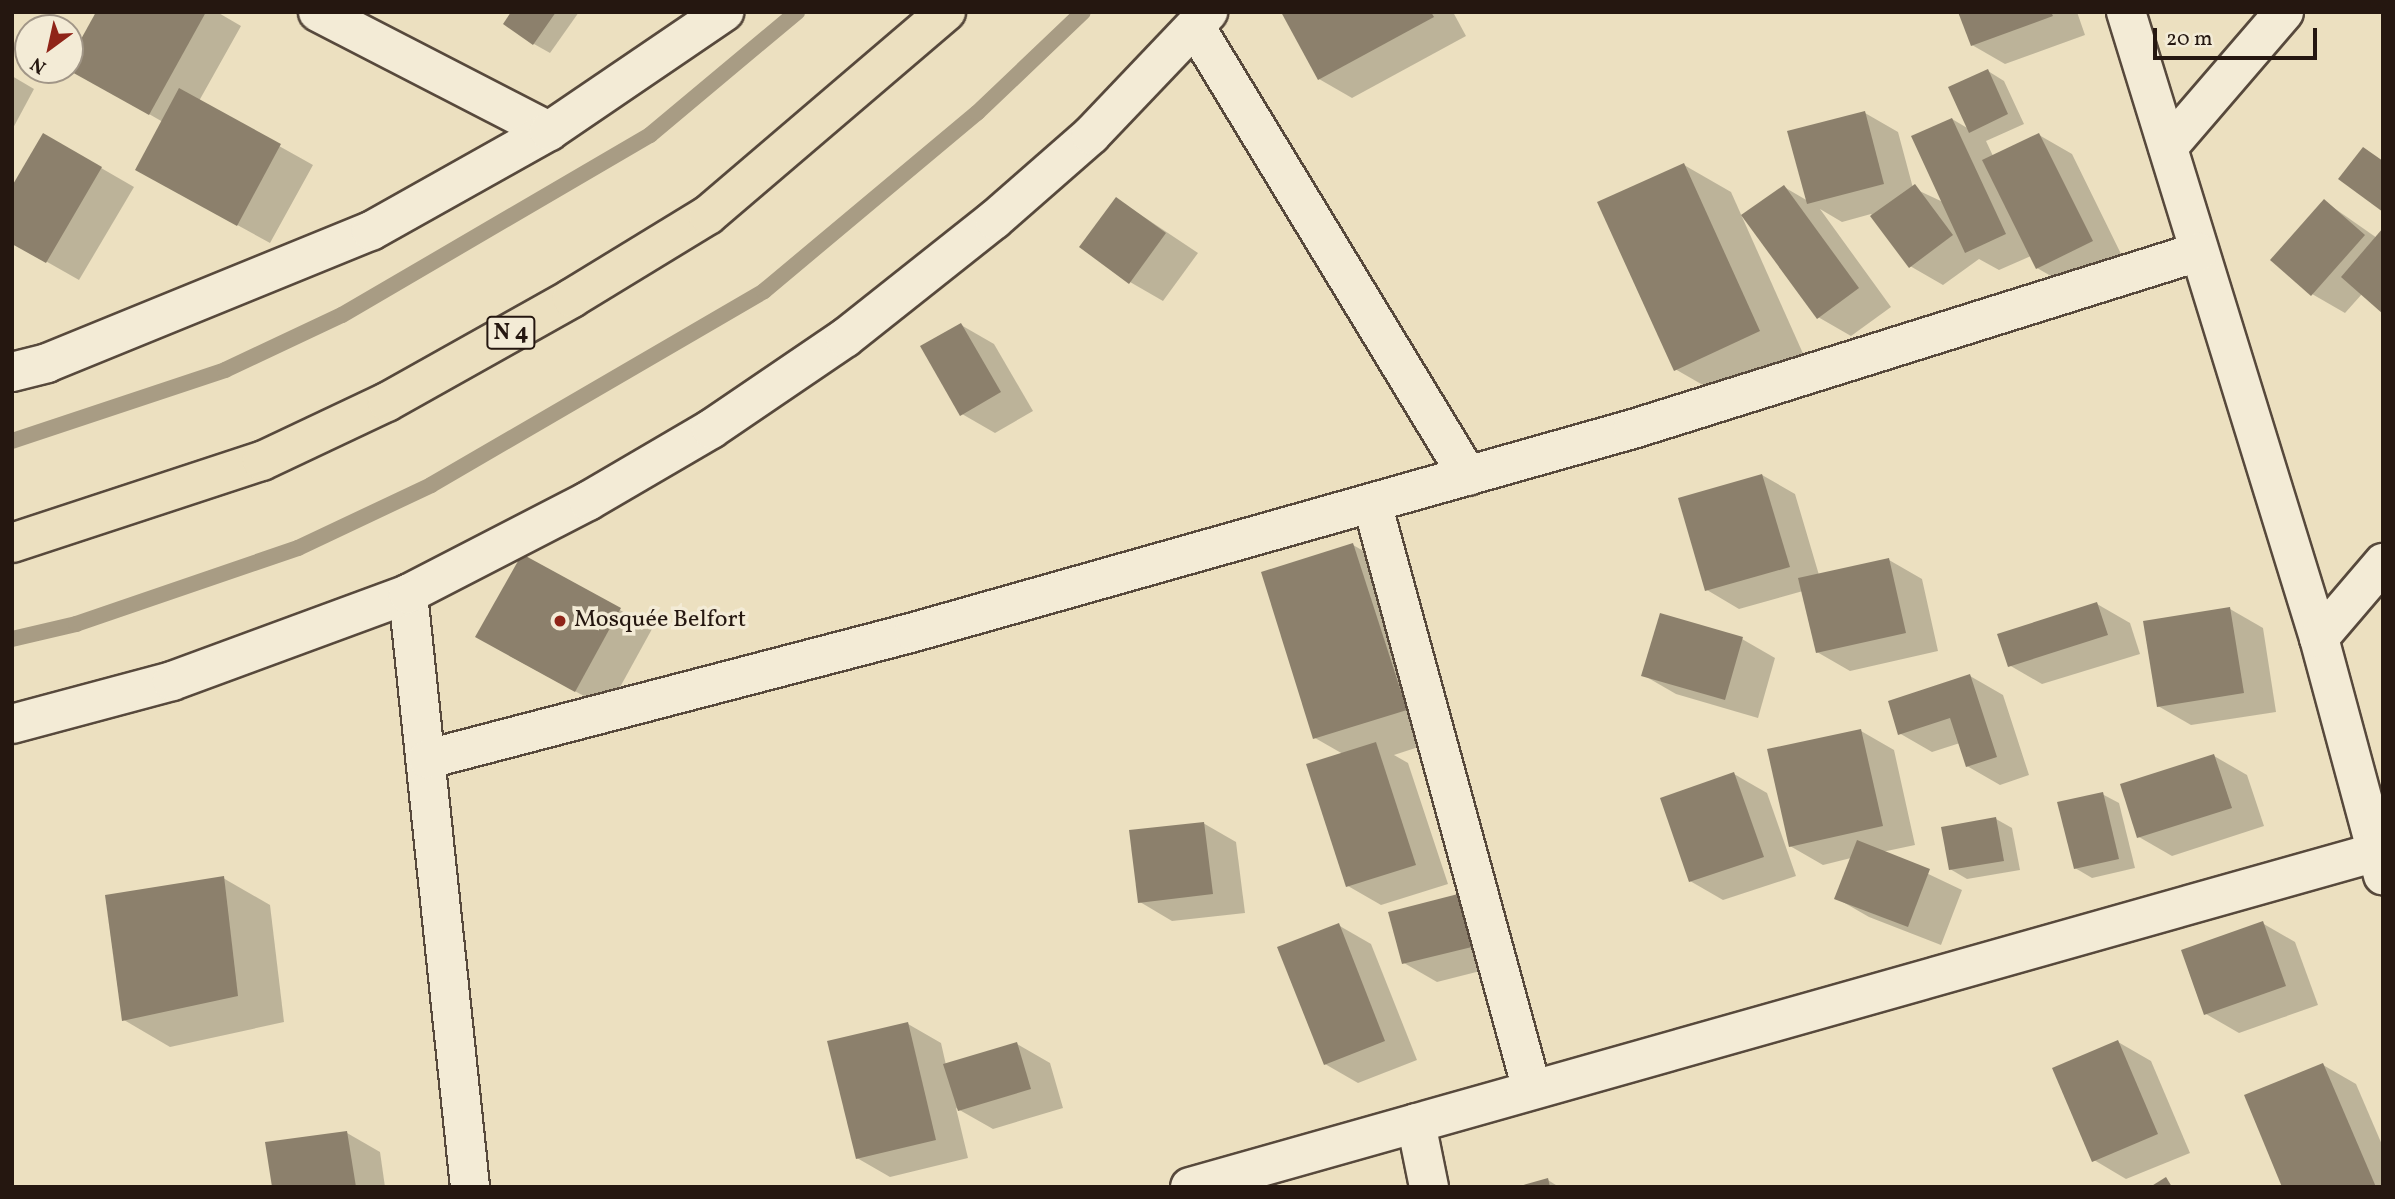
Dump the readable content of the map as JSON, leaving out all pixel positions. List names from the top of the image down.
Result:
{
  "streets": {
    "highway": ["N 4"]
  },
  "places": ["Mosquée Belfort"],
  "scale_bar": "20 m",
  "north": "bottom left"
}
